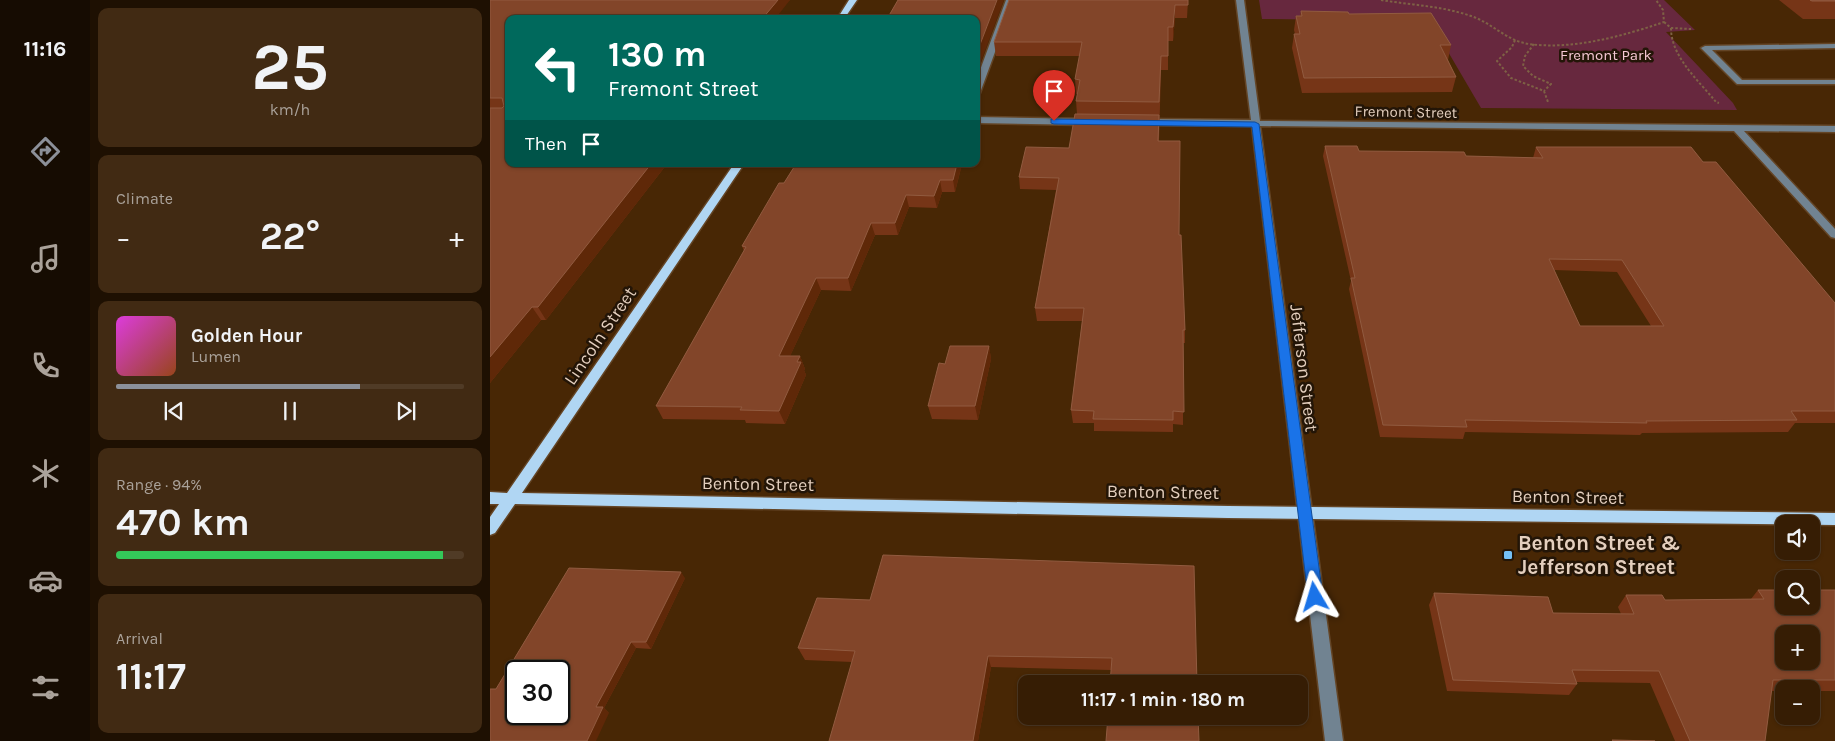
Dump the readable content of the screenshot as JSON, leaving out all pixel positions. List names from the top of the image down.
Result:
{
  "streets": {
    "main road": ["Lincoln Street", "Benton Street"],
    "street": ["Fremont Street", "Jefferson Street"]
  },
  "crossings": [
    ["Fremont Street", "Jefferson Street"],
    ["Lincoln Street", "Benton Street"],
    ["Jefferson Street", "Benton Street"]
  ],
  "parks": ["Fremont Park"],
  "places": {
    "transit": ["Benton Street & Jefferson Street"]
  },
  "page": {
    "tabs": "11:16",
    "tile": [
      ["25", "km/h"],
      "Climate",
      ["Range · 94%", "470 km"],
      ["Arrival", "11:17"]
    ],
    "turn": ["130 m", "Fremont Street"],
    "then": "Then",
    "heat": ["−", "22°", "+"],
    "song": ["Golden Hour", "Lumen"],
    "map_buttons": ["+", "−"],
    "limit": "30",
    "trip": "11:17 · 1 min · 180 m"
  }
}
